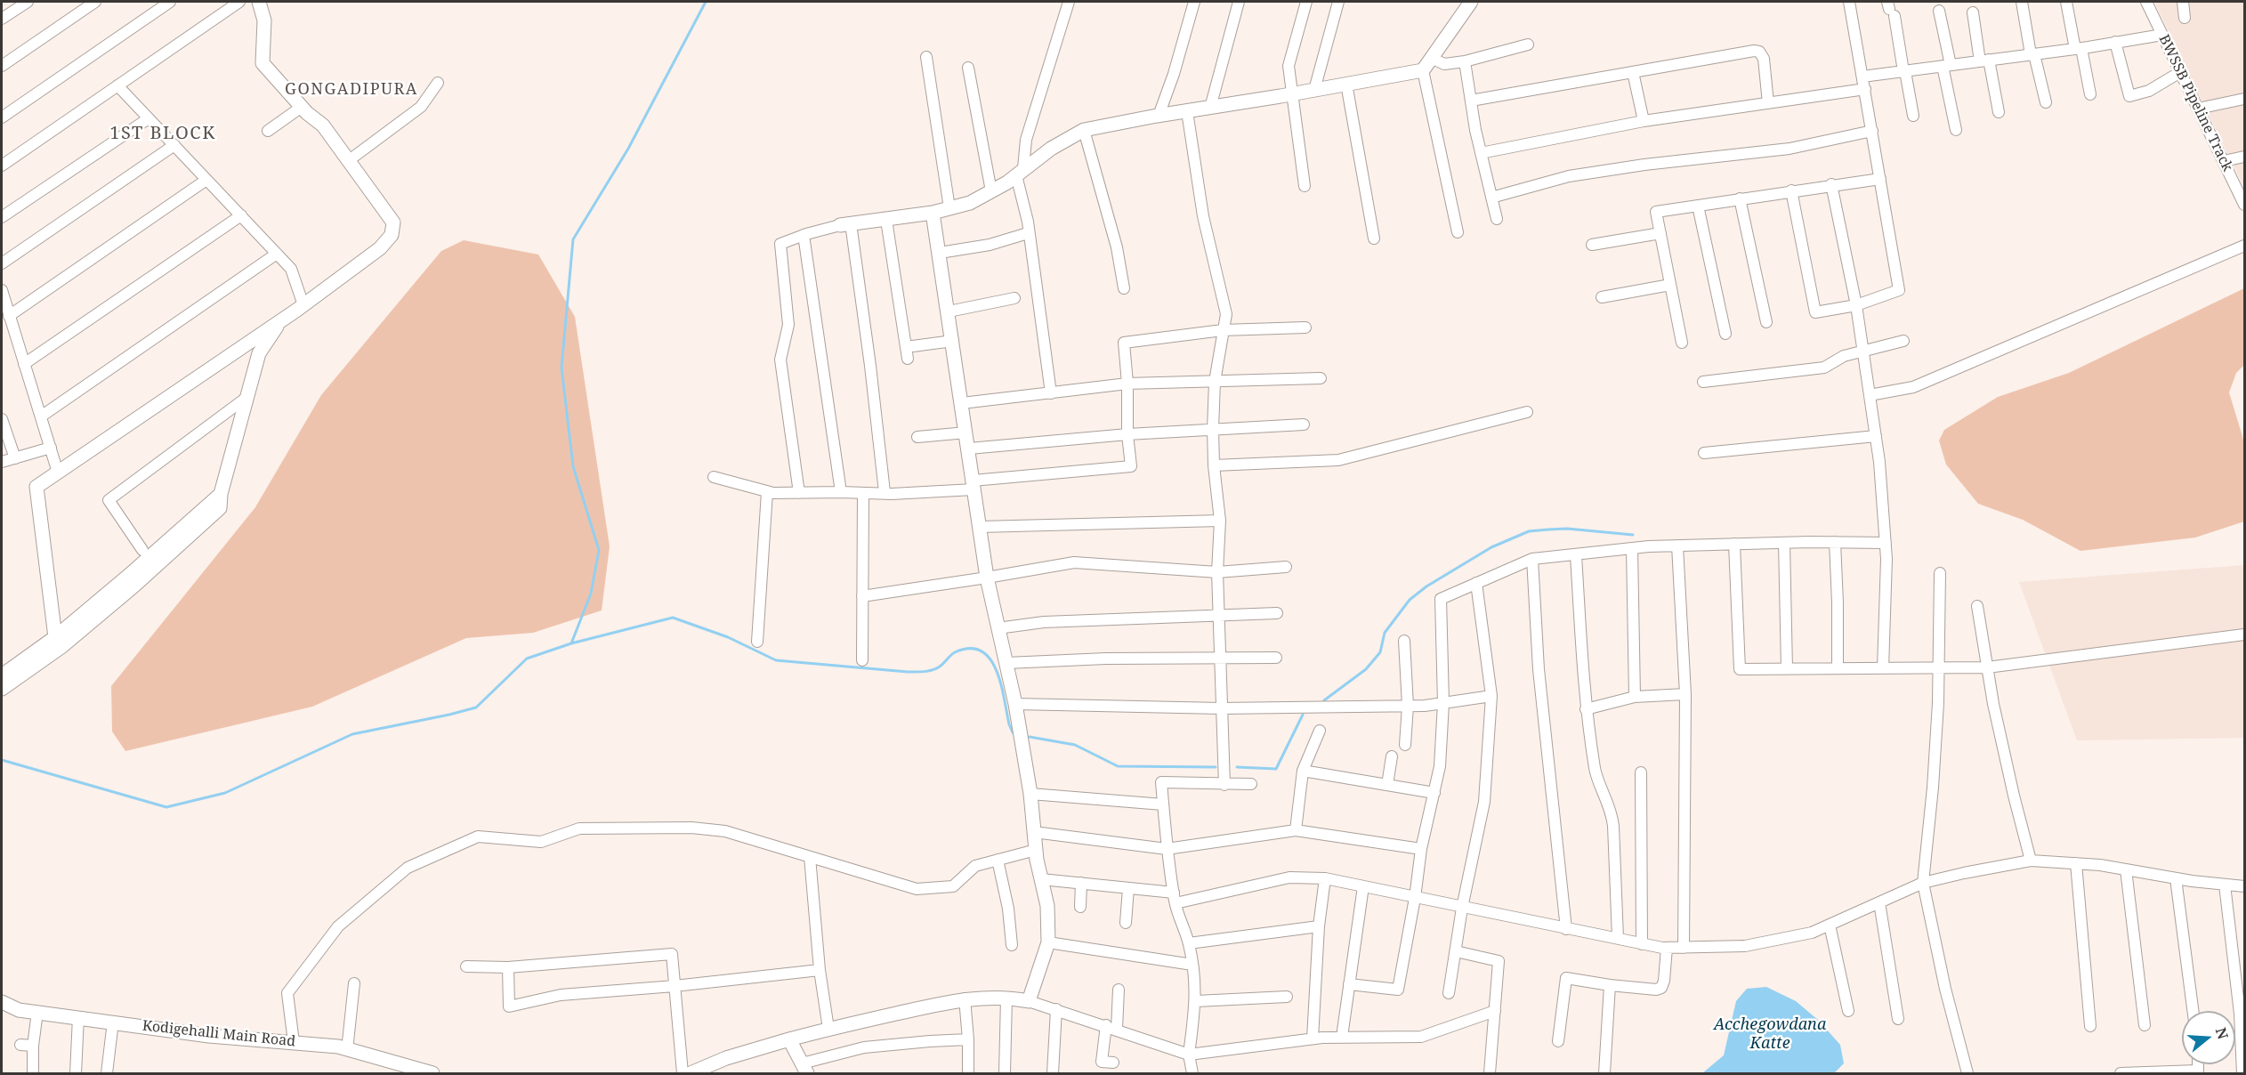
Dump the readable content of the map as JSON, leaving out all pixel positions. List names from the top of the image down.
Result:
{
  "streets": {
    "street": ["BWSSB Pipeline Track", "Kodigehalli Main Road"]
  },
  "districts": ["GONGADIPURA", "1ST BLOCK"],
  "water": ["Acchegowdana Katte"],
  "north": "right"
}
